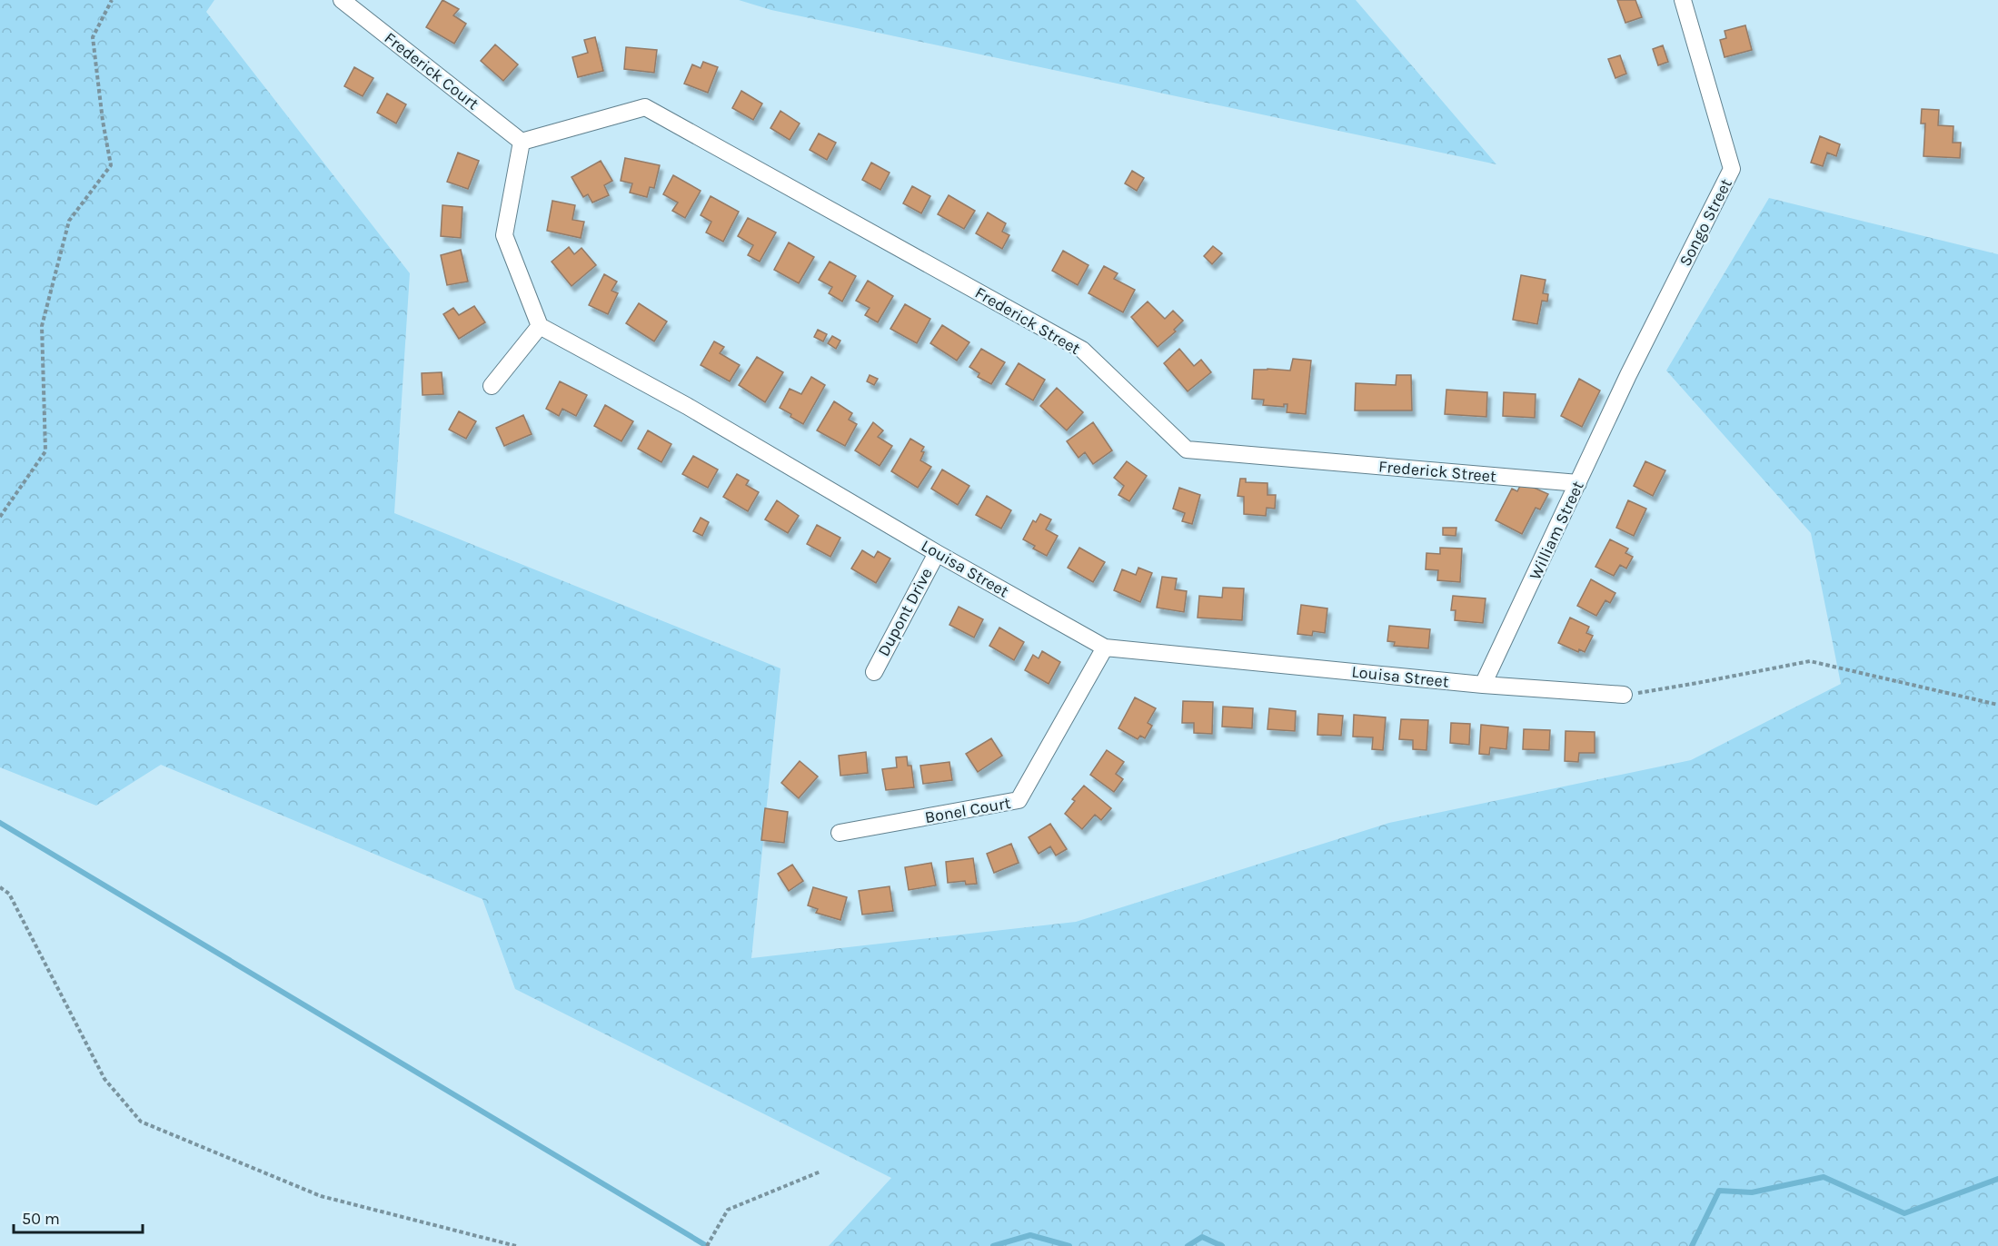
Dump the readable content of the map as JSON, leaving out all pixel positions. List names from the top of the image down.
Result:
{
  "streets": {
    "street": [
      "Frederick Court",
      "Songo Street",
      "Frederick Street",
      "William Street",
      "Louisa Street",
      "Dupont Drive",
      "Bonel Court"
    ]
  },
  "crossings": [
    ["Frederick Court", "Frederick Street"],
    ["Songo Street", "William Street"],
    ["Frederick Street", "William Street"],
    ["William Street", "Louisa Street"],
    ["Louisa Street", "Dupont Drive"],
    ["Louisa Street", "Bonel Court"]
  ],
  "scale_bar": "50 m"
}
